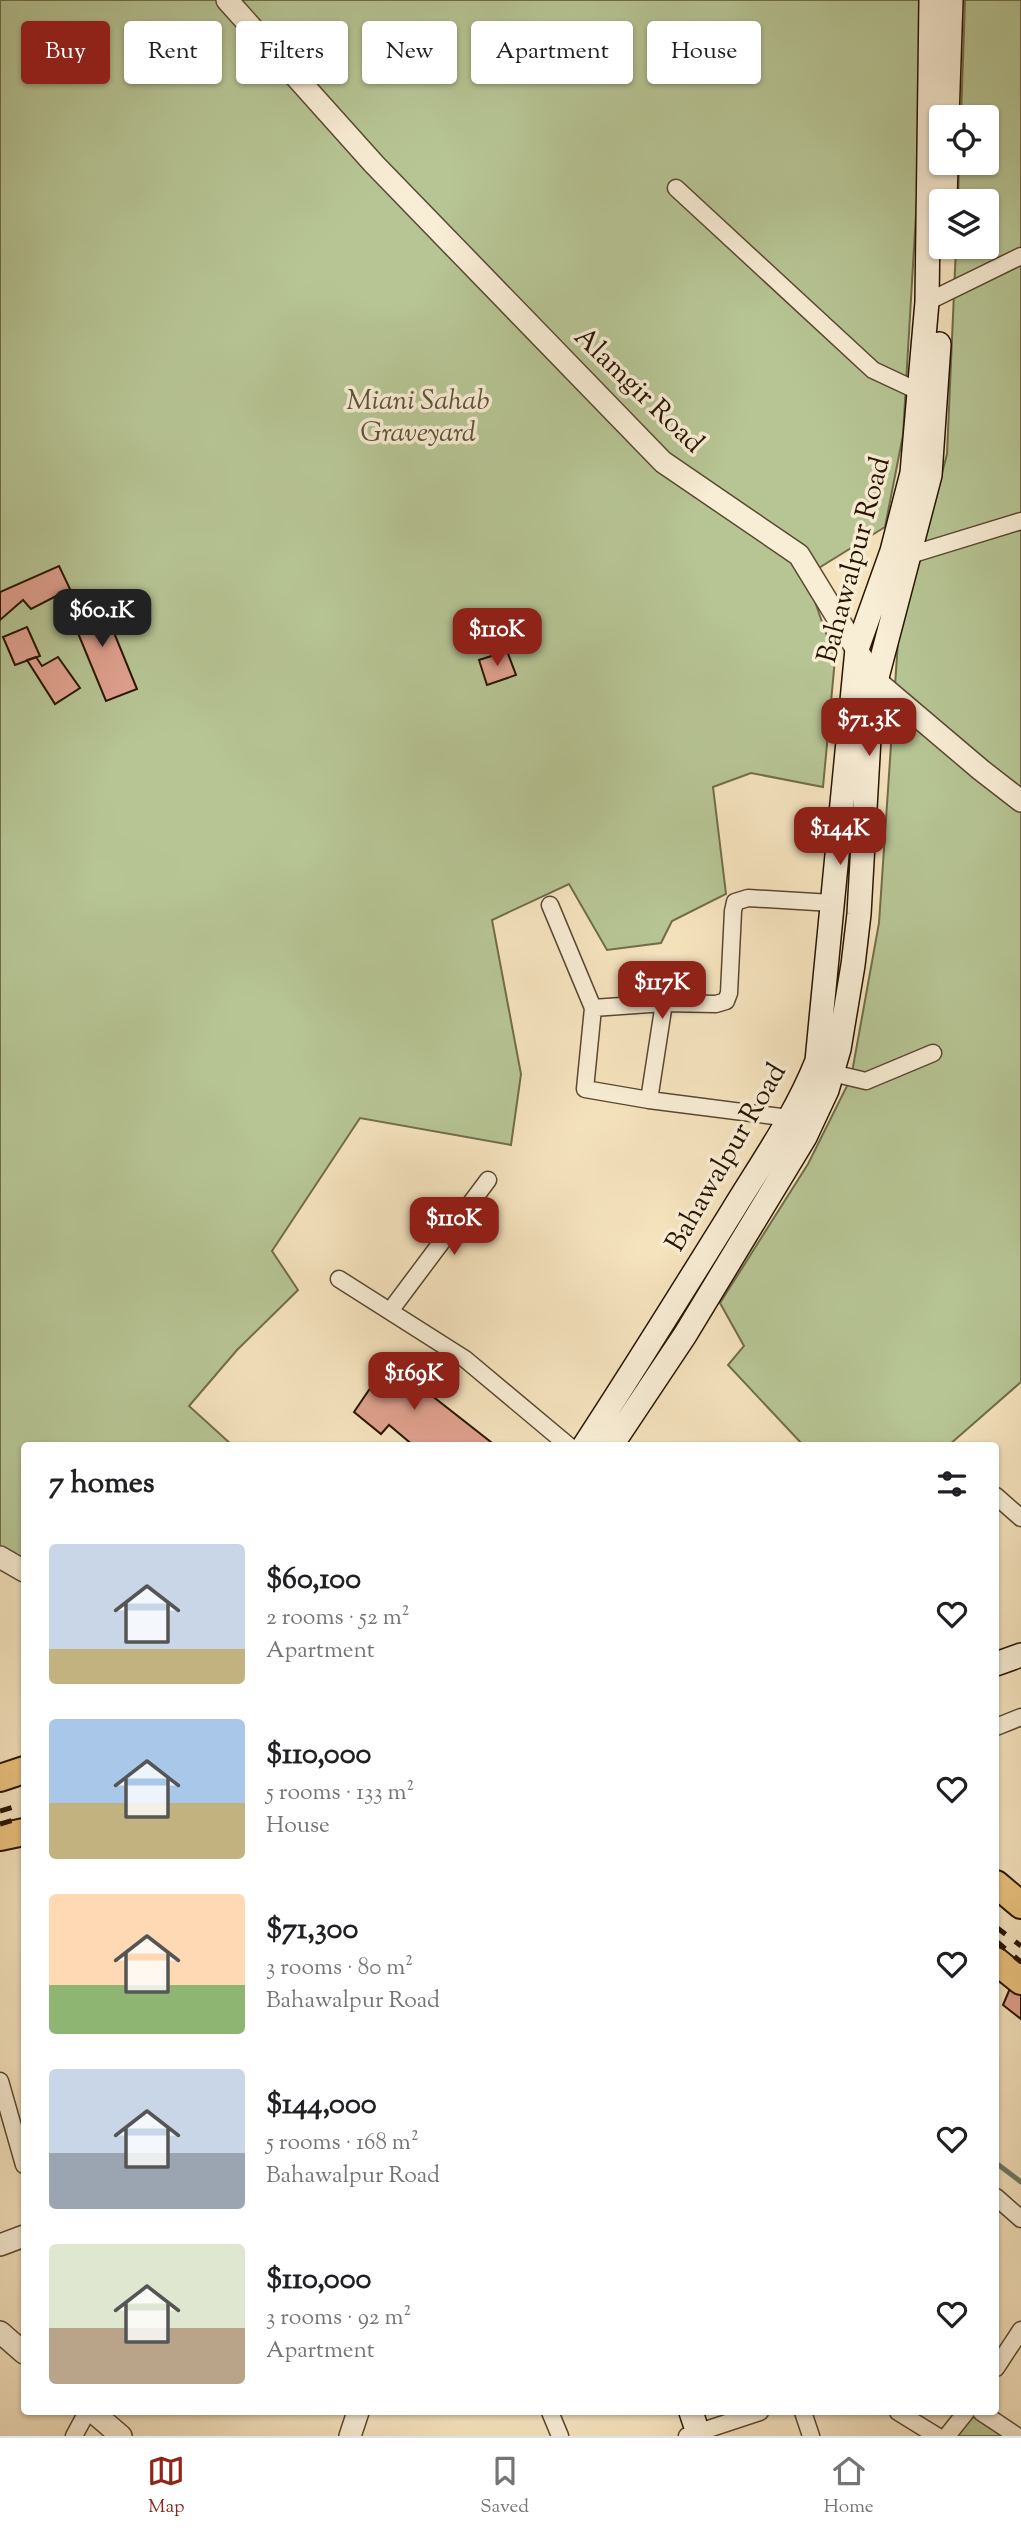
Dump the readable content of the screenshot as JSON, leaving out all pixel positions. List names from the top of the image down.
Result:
{
  "streets": {
    "main road": ["Bahawalpur Road"],
    "street": ["Alamgir Road"]
  },
  "crossings": [
    ["Alamgir Road", "Bahawalpur Road"]
  ],
  "parks": ["Miani Sahab Graveyard"],
  "page": {
    "chip": [
      "Buy",
      "Rent",
      "Filters",
      "New",
      "Apartment",
      "House"
    ],
    "price": [
      "$60.1K",
      "$110K",
      "$71.3K",
      "$144K",
      "$117K",
      "$110K",
      "$169K"
    ],
    "heading": "7 homes",
    "list": [
      {
        "name": "$60,100",
        "note": "2 rooms · 52 m² · Apartment"
      },
      {
        "name": "$110,000",
        "note": "5 rooms · 133 m² · House"
      },
      {
        "name": "$71,300",
        "note": "3 rooms · 80 m² · Bahawalpur Road"
      },
      {
        "name": "$144,000",
        "note": "5 rooms · 168 m² · Bahawalpur Road"
      },
      {
        "name": "$110,000",
        "note": "3 rooms · 92 m² · Apartment"
      }
    ],
    "tabs": ["Map", "Saved", "Home"]
  }
}
